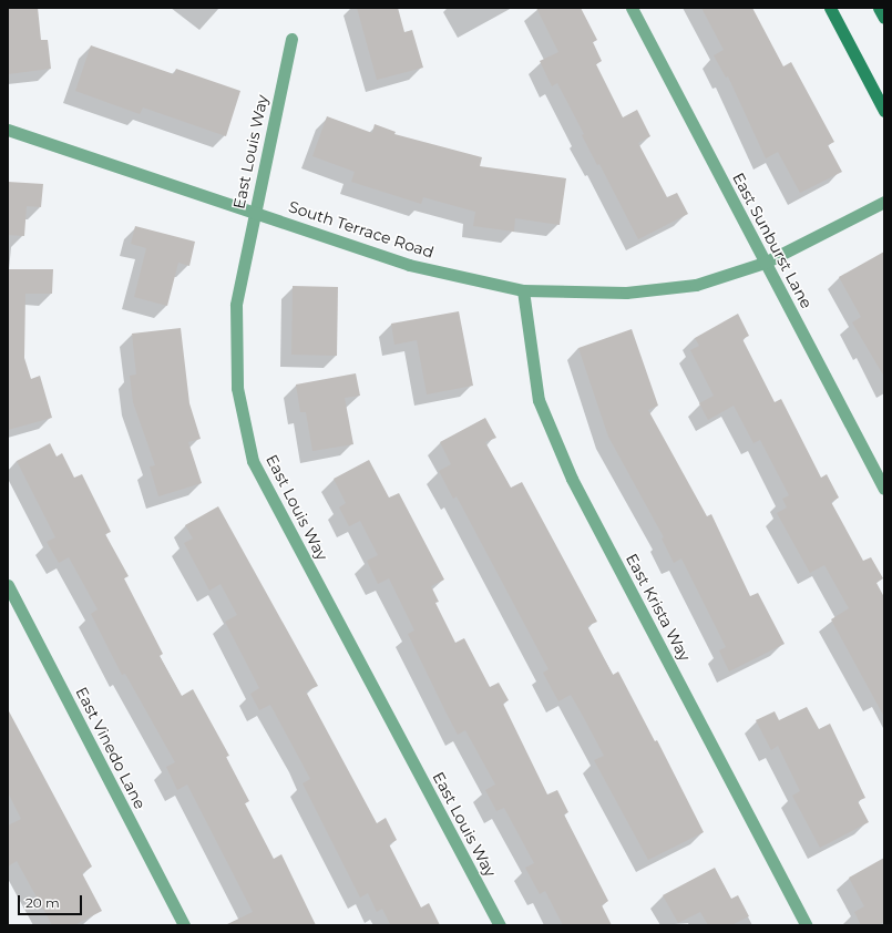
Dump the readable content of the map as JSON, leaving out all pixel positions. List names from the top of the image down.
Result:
{
  "streets": {
    "street": [
      "East Louis Way",
      "South Terrace Road",
      "East Sunburst Lane",
      "East Krista Way",
      "East Vinedo Lane"
    ]
  },
  "crossings": [
    ["East Louis Way", "South Terrace Road"],
    ["South Terrace Road", "East Sunburst Lane"],
    ["South Terrace Road", "East Krista Way"]
  ],
  "scale_bar": "20 m"
}
